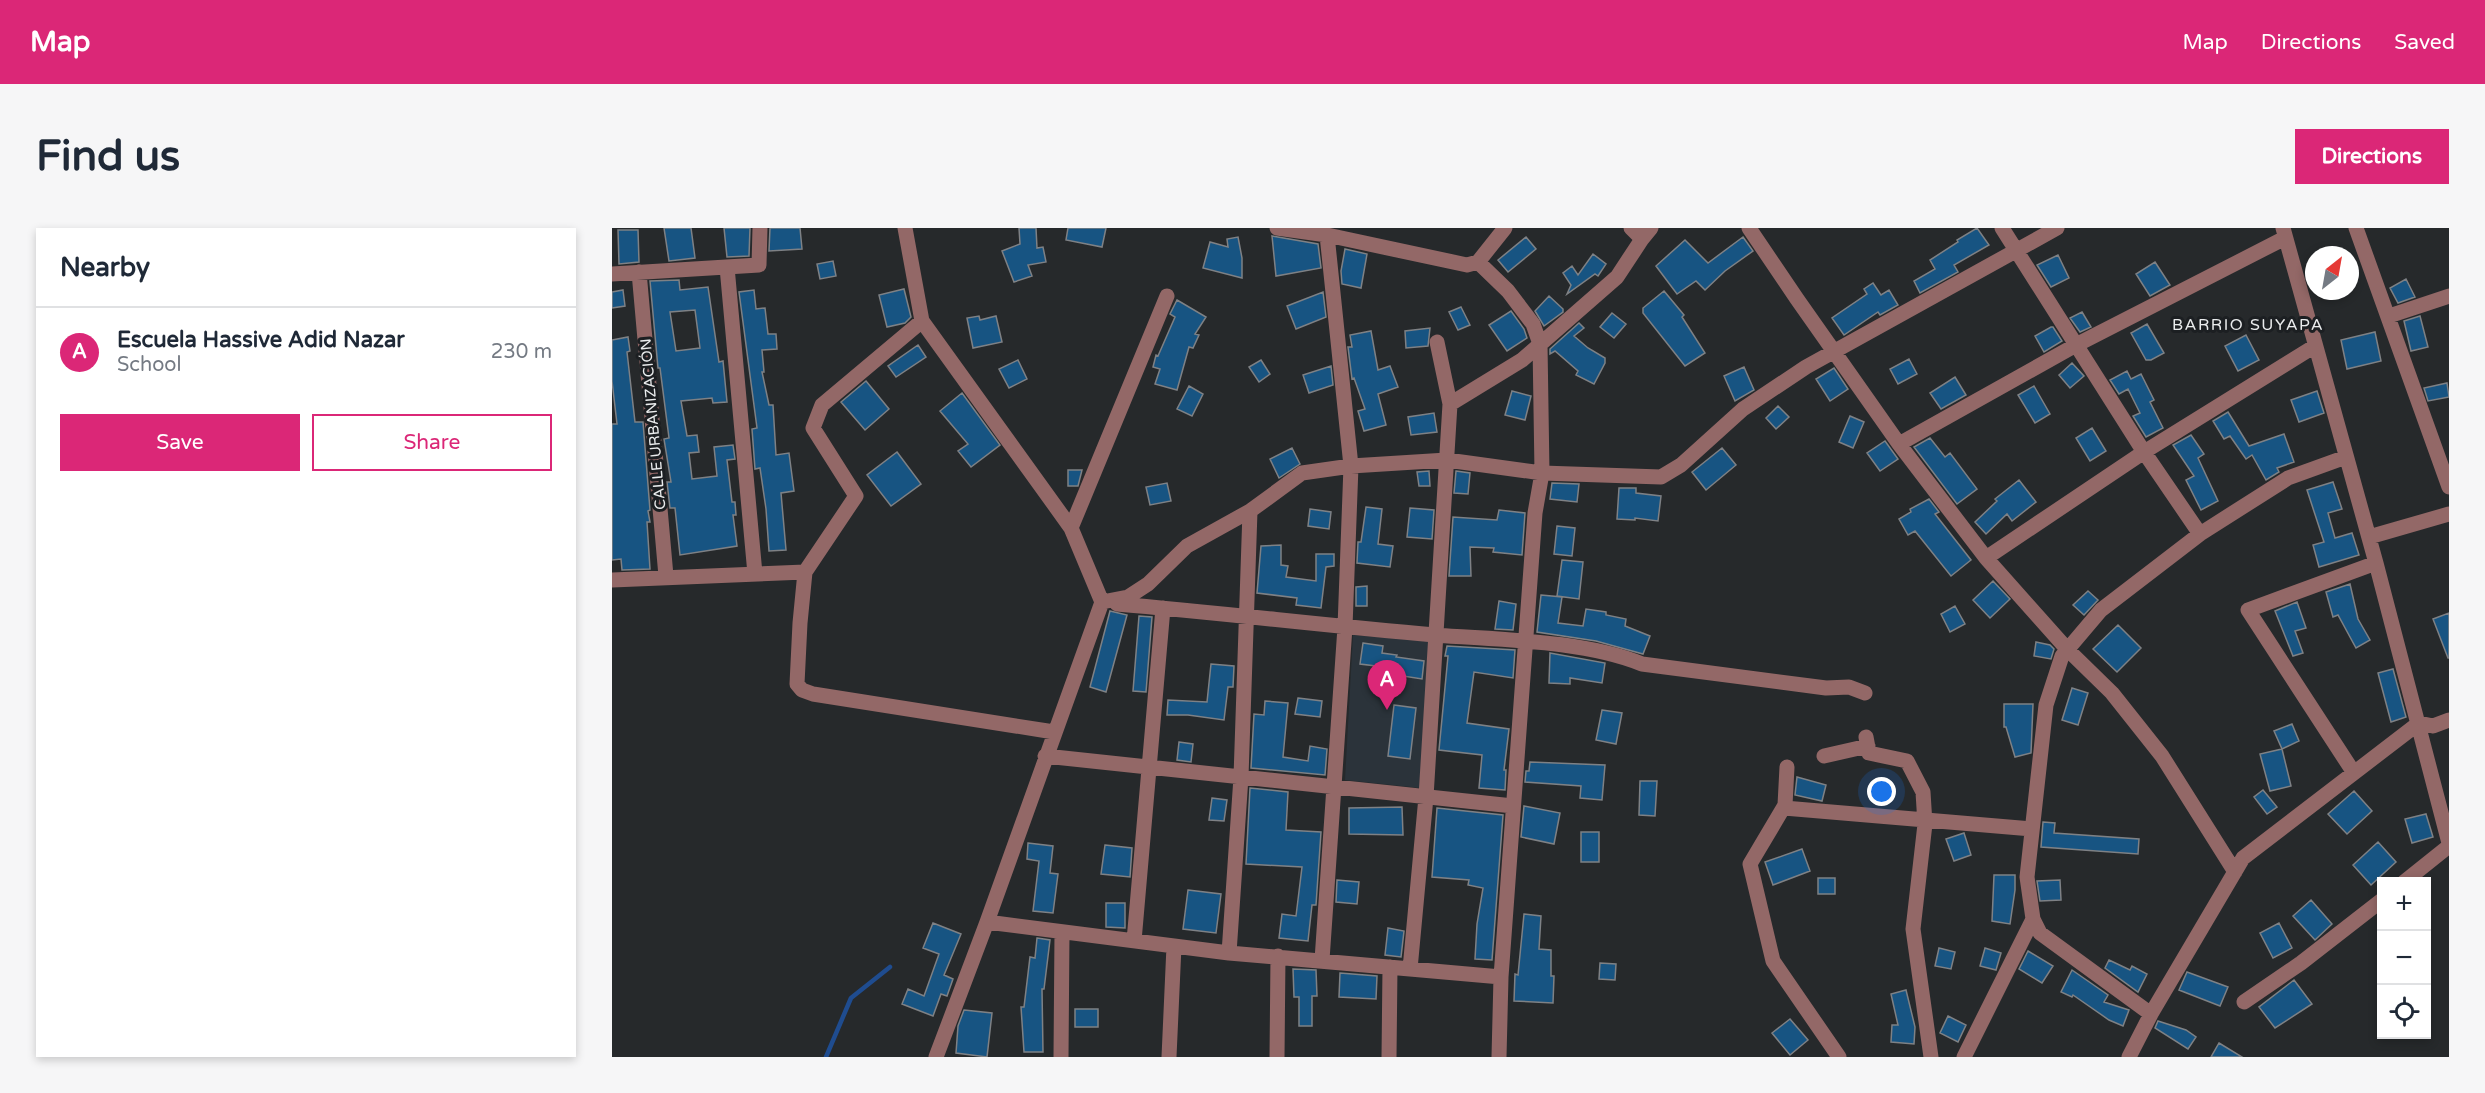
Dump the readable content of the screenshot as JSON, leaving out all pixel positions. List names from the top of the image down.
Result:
{
  "streets": {
    "street": ["CALLE URBANIZACIÓN"]
  },
  "districts": ["BARRIO SUYAPA"],
  "north": "top right",
  "page": {
    "header": "Map",
    "nav": ["Map", "Directions", "Saved"],
    "buttons": [
      "Directions",
      ["Save", "Share"]
    ],
    "title": "Find us",
    "heading": "Nearby",
    "list": [
      {
        "mark": "A",
        "name": "Escuela Hassive Adid Nazar",
        "note": "School",
        "value": "230 m"
      }
    ],
    "pins": "A",
    "map_buttons": ["+", "−"]
  }
}
